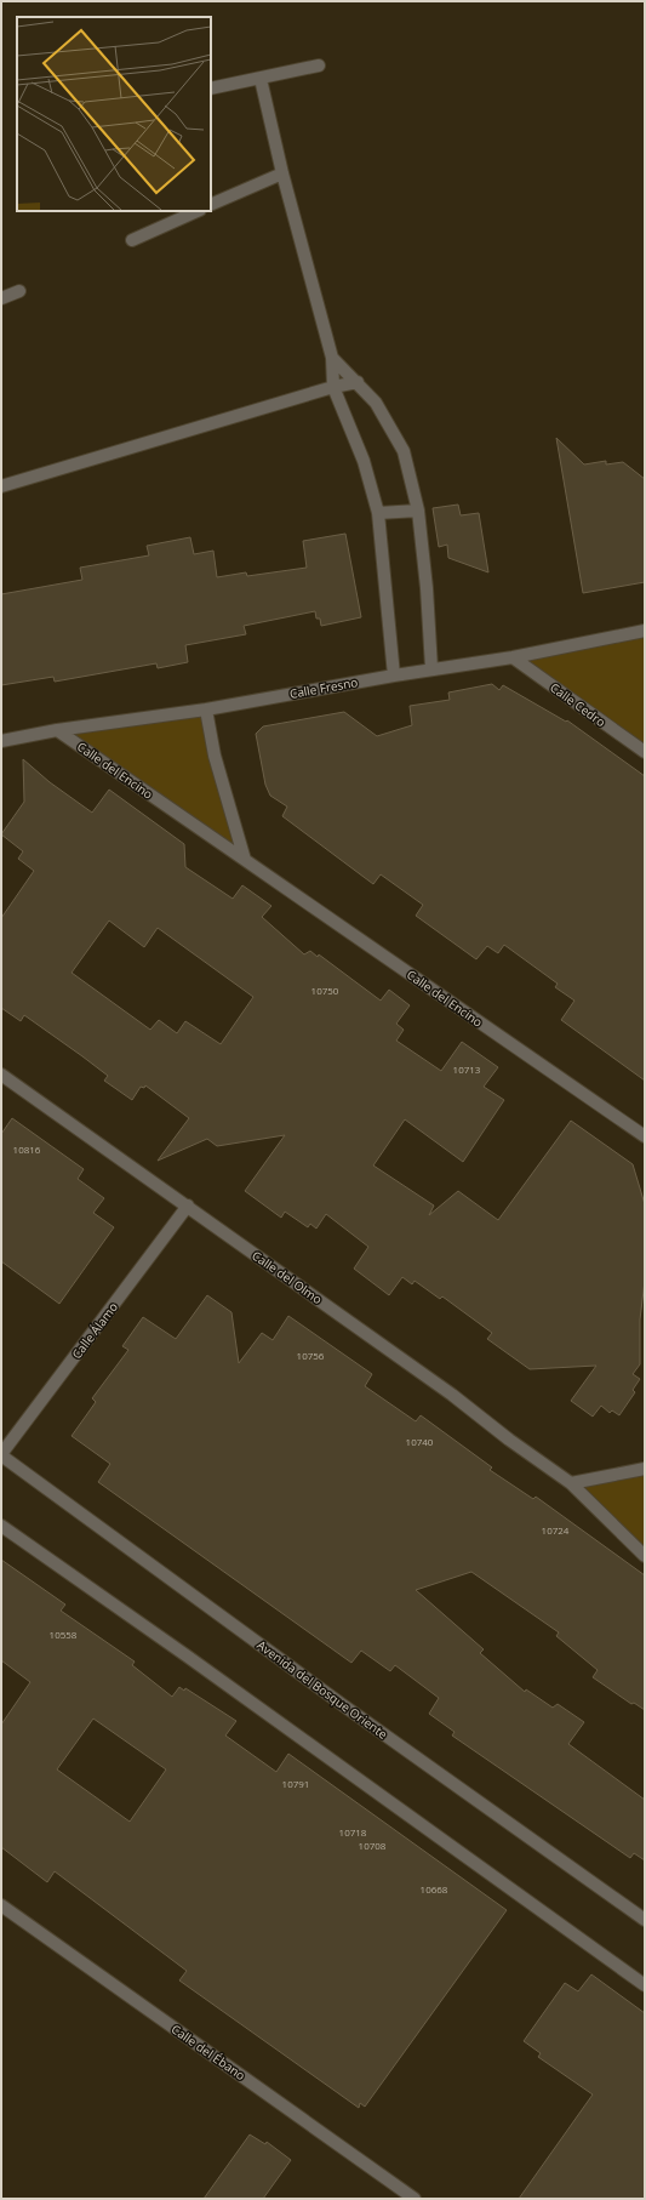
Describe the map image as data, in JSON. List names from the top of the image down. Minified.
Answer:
{"streets":{"street":["Calle Fresno","Calle Cedro","Calle del Encino","Calle del Olmo","Calle Álamo","Avenida del Bosque Oriente","Calle del Ébano"]},"crossings":[["Calle Fresno","Calle Cedro"],["Calle Fresno","Calle del Encino"],["Calle del Olmo","Calle Álamo"],["Calle Álamo","Avenida del Bosque Oriente"]],"house_numbers":["10750","10713","10816","10756","10740","10724","10558","10791","10718","10708","10668"]}
